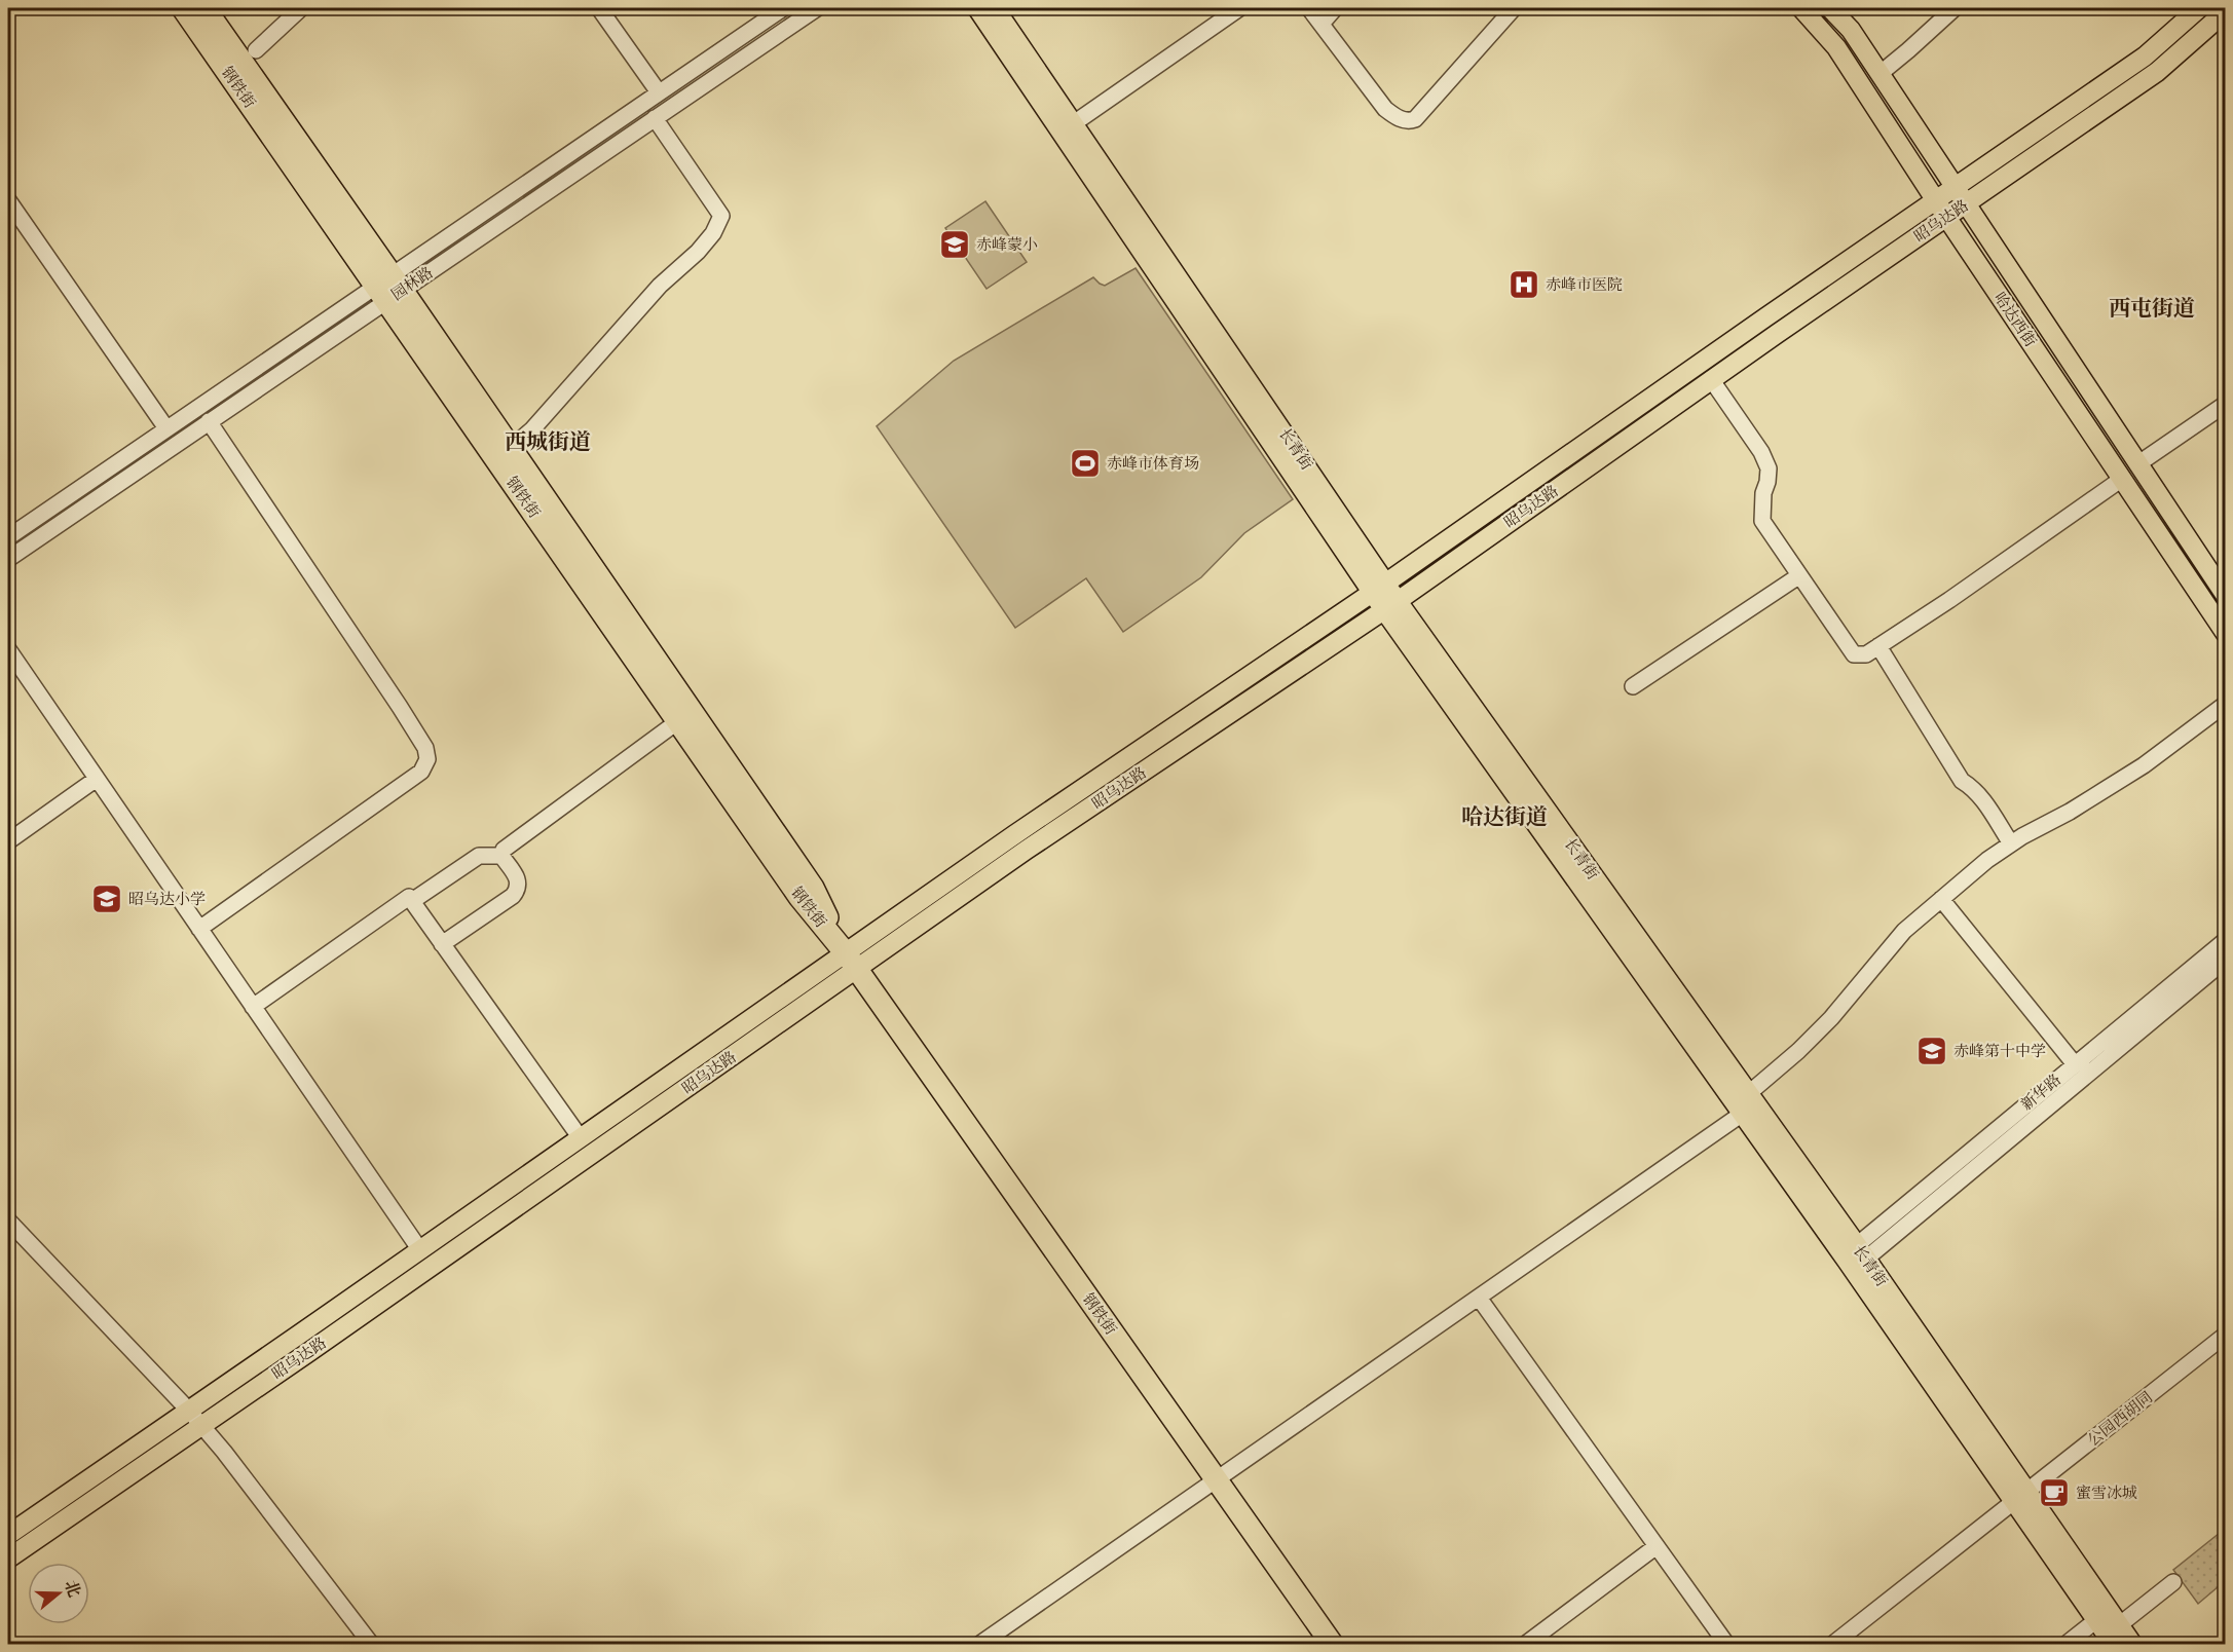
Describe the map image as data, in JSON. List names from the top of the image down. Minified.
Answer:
{"streets":{"highway":["钢铁街"],"main road":["昭乌达路","哈达西街","长青街"],"street":["园林路","新华路","公园西胡同"]},"crossings":[["钢铁街","昭乌达路"],["钢铁街","园林路"],["昭乌达路","哈达西街"],["昭乌达路","长青街"],["长青街","新华路"],["长青街","公园西胡同"]],"districts":["西屯街道","西城街道","哈达街道"],"places":{"school or university":["赤峰蒙小","昭乌达小学","赤峰第十中学"],"hospital":["赤峰市医院"],"sports":["赤峰市体育场"],"cafe":["蜜雪冰城"]},"north":"right"}
